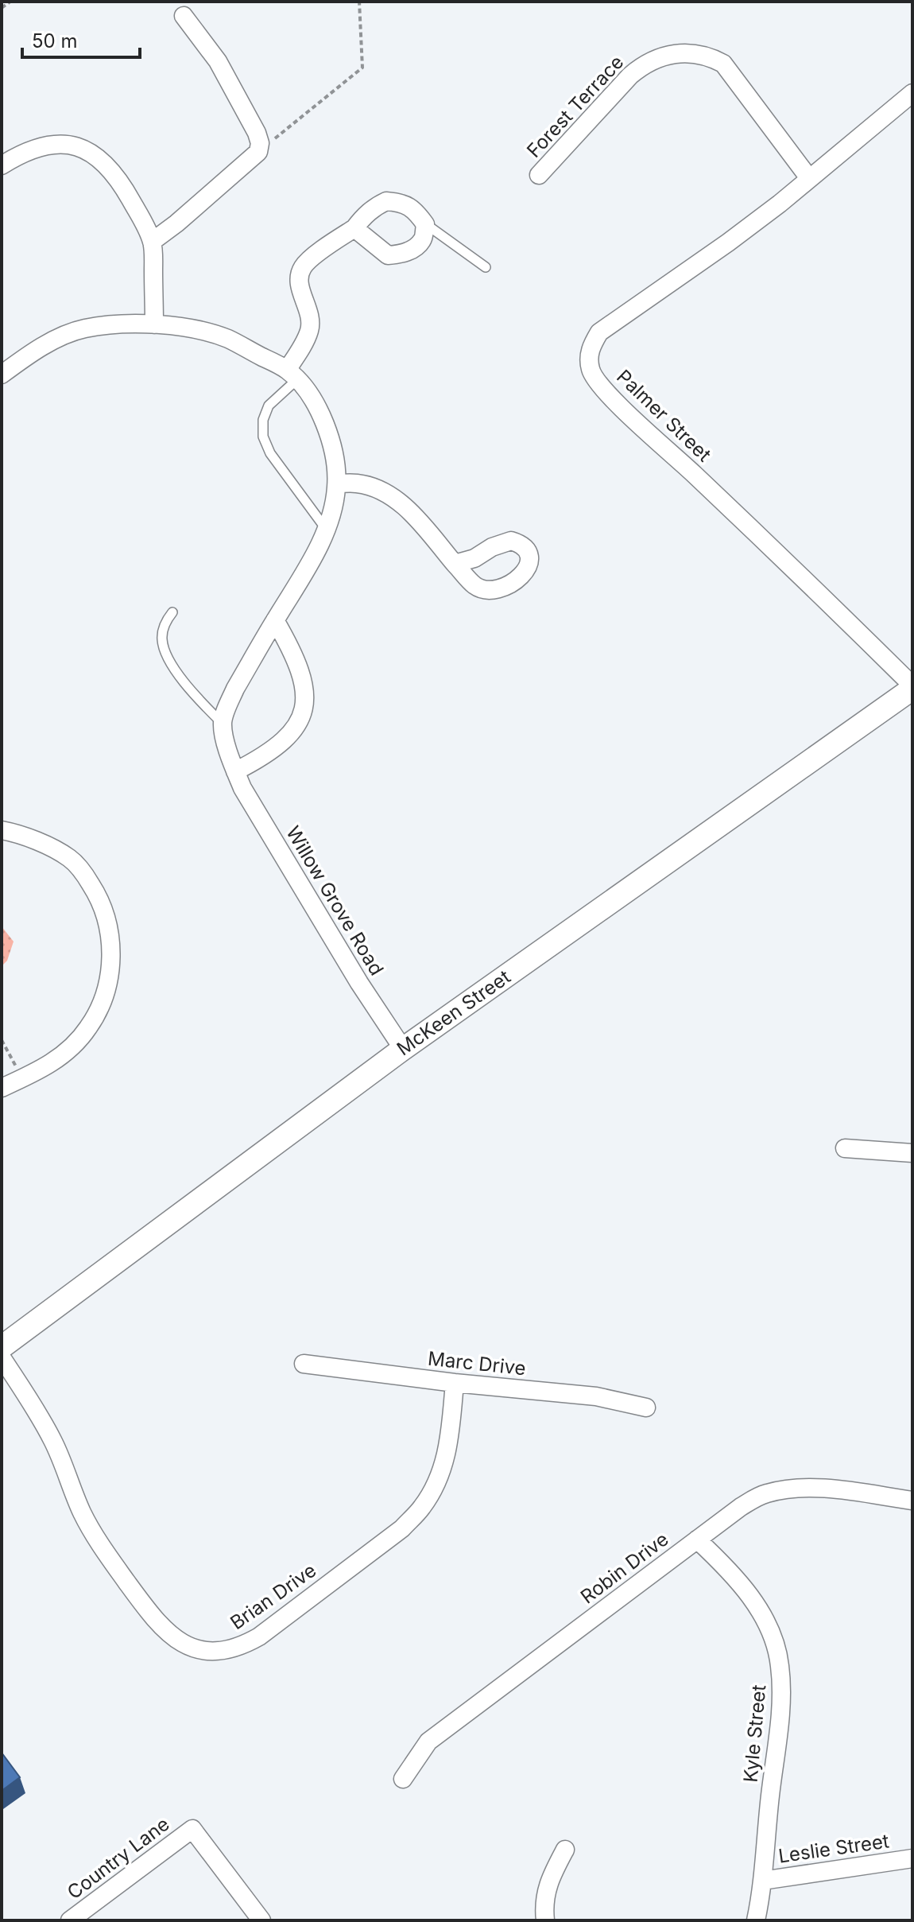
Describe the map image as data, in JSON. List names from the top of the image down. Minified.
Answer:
{"streets":{"street":["Forest Terrace","Palmer Street","Willow Grove Road","McKeen Street","Marc Drive","Robin Drive","Brian Drive","Kyle Street","Leslie Street","Country Lane"]},"crossings":[["Forest Terrace","Palmer Street"],["Palmer Street","McKeen Street"],["Willow Grove Road","McKeen Street"],["Marc Drive","Brian Drive"],["Robin Drive","Kyle Street"],["Kyle Street","Leslie Street"]],"scale_bar":"50 m"}
